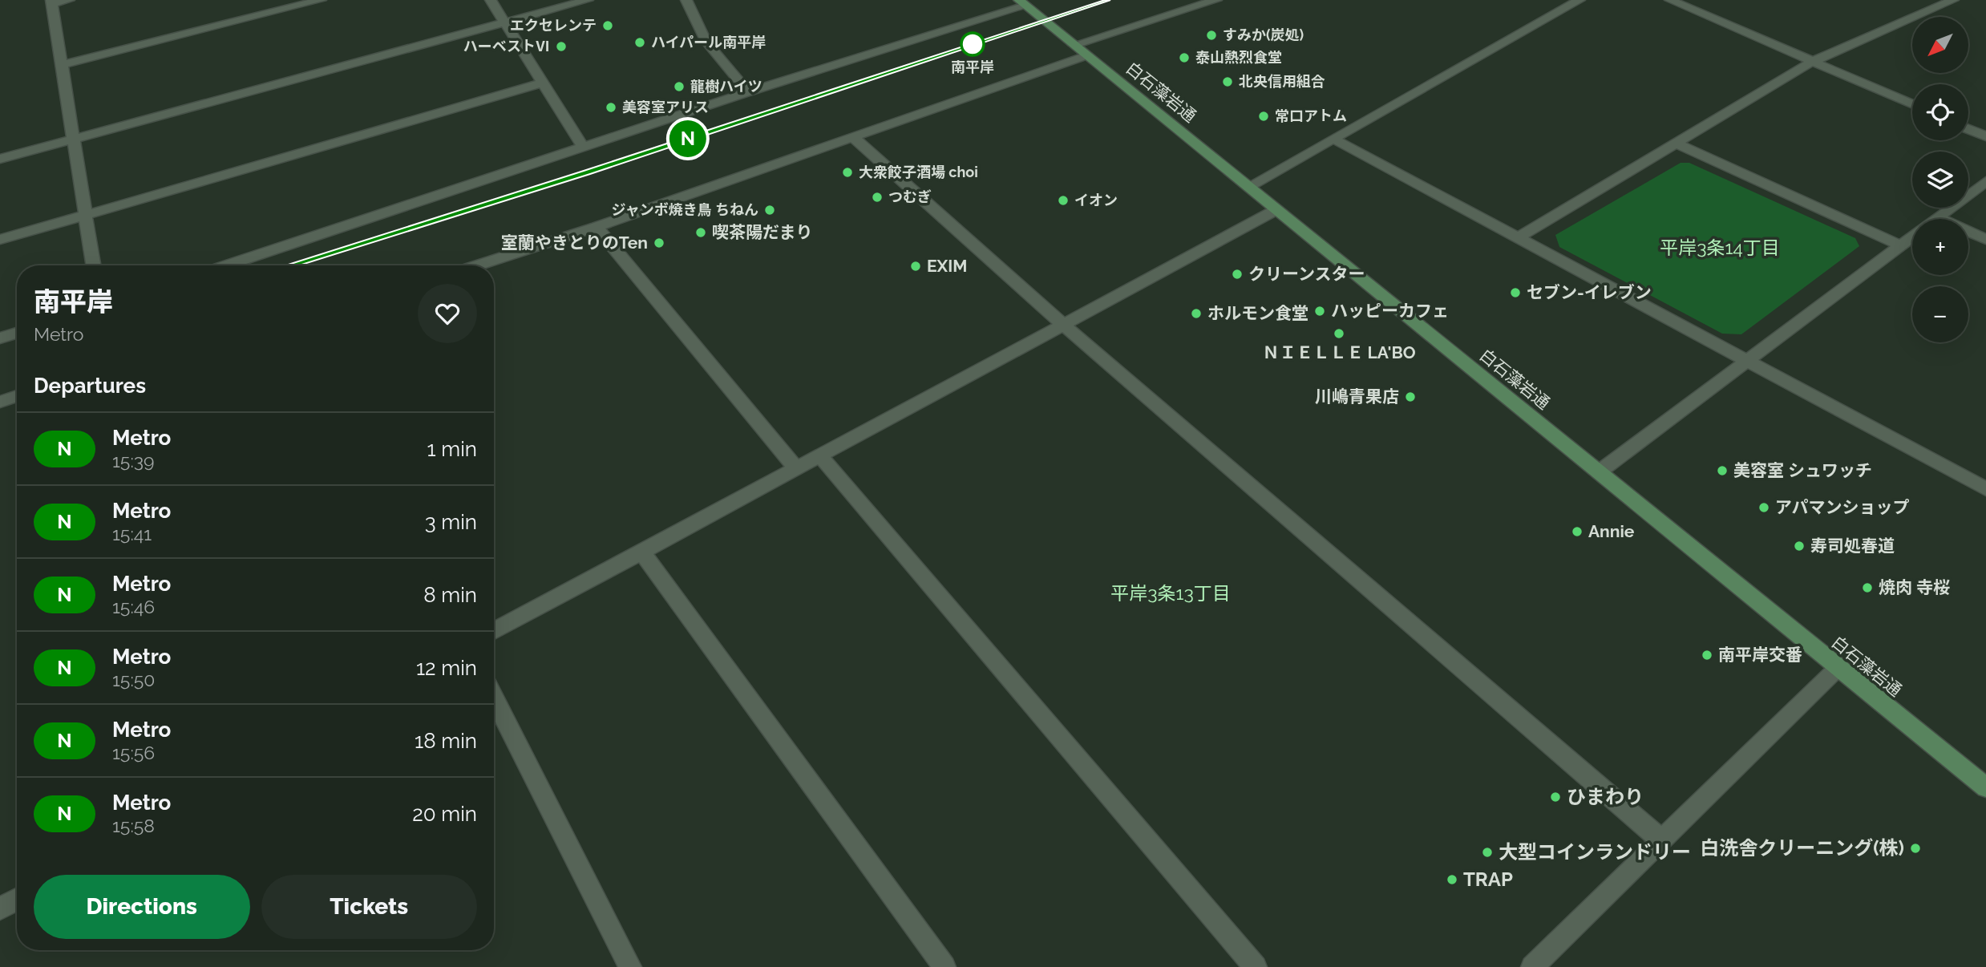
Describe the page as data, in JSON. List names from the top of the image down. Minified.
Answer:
{"streets":{"main road":["白石藻岩通"]},"districts":["平岸3条14丁目","平岸3条13丁目"],"places":["エクセレンテ","すみか(炭処)","ハイパール南平岸","南平岸","ハーベストⅥ","泰山熱烈食堂","北央信用組合","龍樹ハイツ","美容室アリス","常口アトム","大衆餃子酒場 choi","つむぎ","イオン","ジャンボ焼き鳥 ちねん","喫茶陽だまり","室蘭やきとりのTen","EXIM","クリーンスター","セブン-イレブン","ハッピーカフェ","ホルモン食堂","ＮＩＥＬＬＥ LA'BO","川嶋青果店","美容室 シュワッチ","アパマンショップ","Annie","寿司処春道","焼肉 寺桜","南平岸交番","ひまわり","白洗舎クリーニング(株)","大型コインランドリー","TRAP"],"lines":["metro line N"],"north":"bottom left","page":{"on_map":"N","map_buttons":["+","−"],"heading":[["南平岸","Metro"],"Departures"],"list":[{"mark":"N","name":"Metro","note":"15:39","value":"1 min"},{"mark":"N","name":"Metro","note":"15:41","value":"3 min"},{"mark":"N","name":"Metro","note":"15:46","value":"8 min"},{"mark":"N","name":"Metro","note":"15:50","value":"12 min"},{"mark":"N","name":"Metro","note":"15:56","value":"18 min"},{"mark":"N","name":"Metro","note":"15:58","value":"20 min"}],"buttons":["Directions","Tickets"]}}
